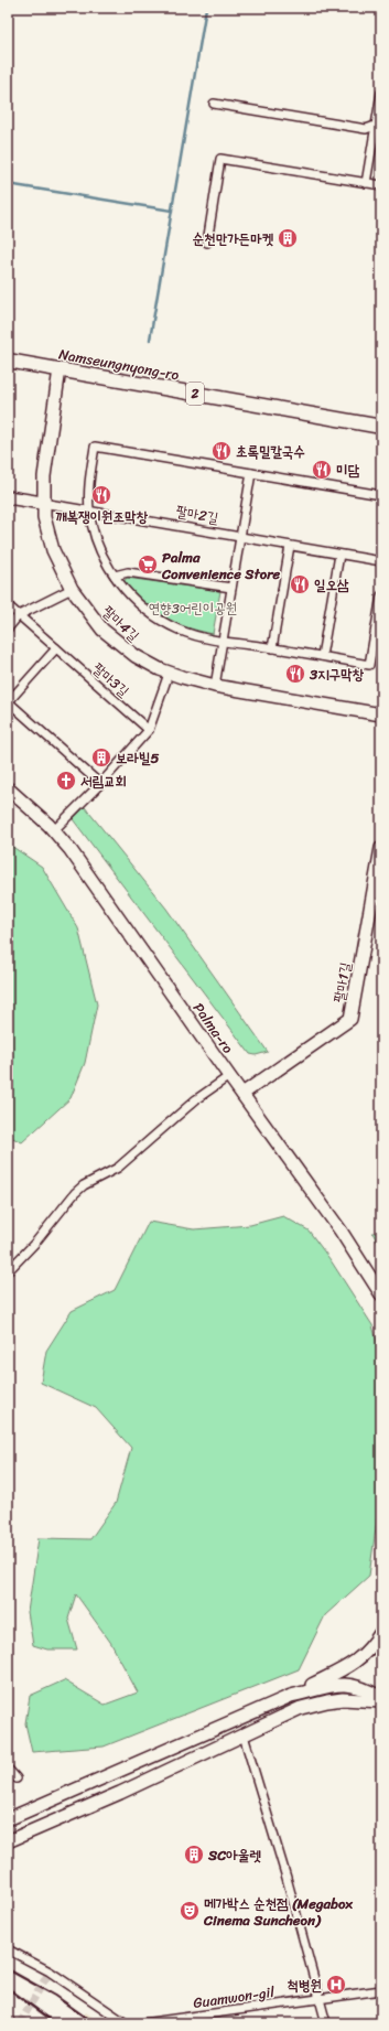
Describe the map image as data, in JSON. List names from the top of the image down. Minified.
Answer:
{"streets":{"main road":["Namseungnyong-ro","2","팔마2길","팔마4길","팔마1길","Palma-ro"],"street":["팔마3길","Guamwon-gil"]},"crossings":[["Namseungnyong-ro","팔마4길"],["팔마2길","팔마4길"],["팔마1길","Palma-ro"]],"parks":["연향3어린이공원"],"places":{"building":["순천만가든마켓","보라빌5","SC아울렛"],"restaurant":["초록밀칼국수","미담","깨복쟁이원조막창","일오삼","3지구막창"],"supermarket":["Palma Convenience Store"],"church":["서림교회"],"theatre":["메가박스 순천점 (Megabox Cinema Suncheon)"],"hospital":["척병원"]}}
